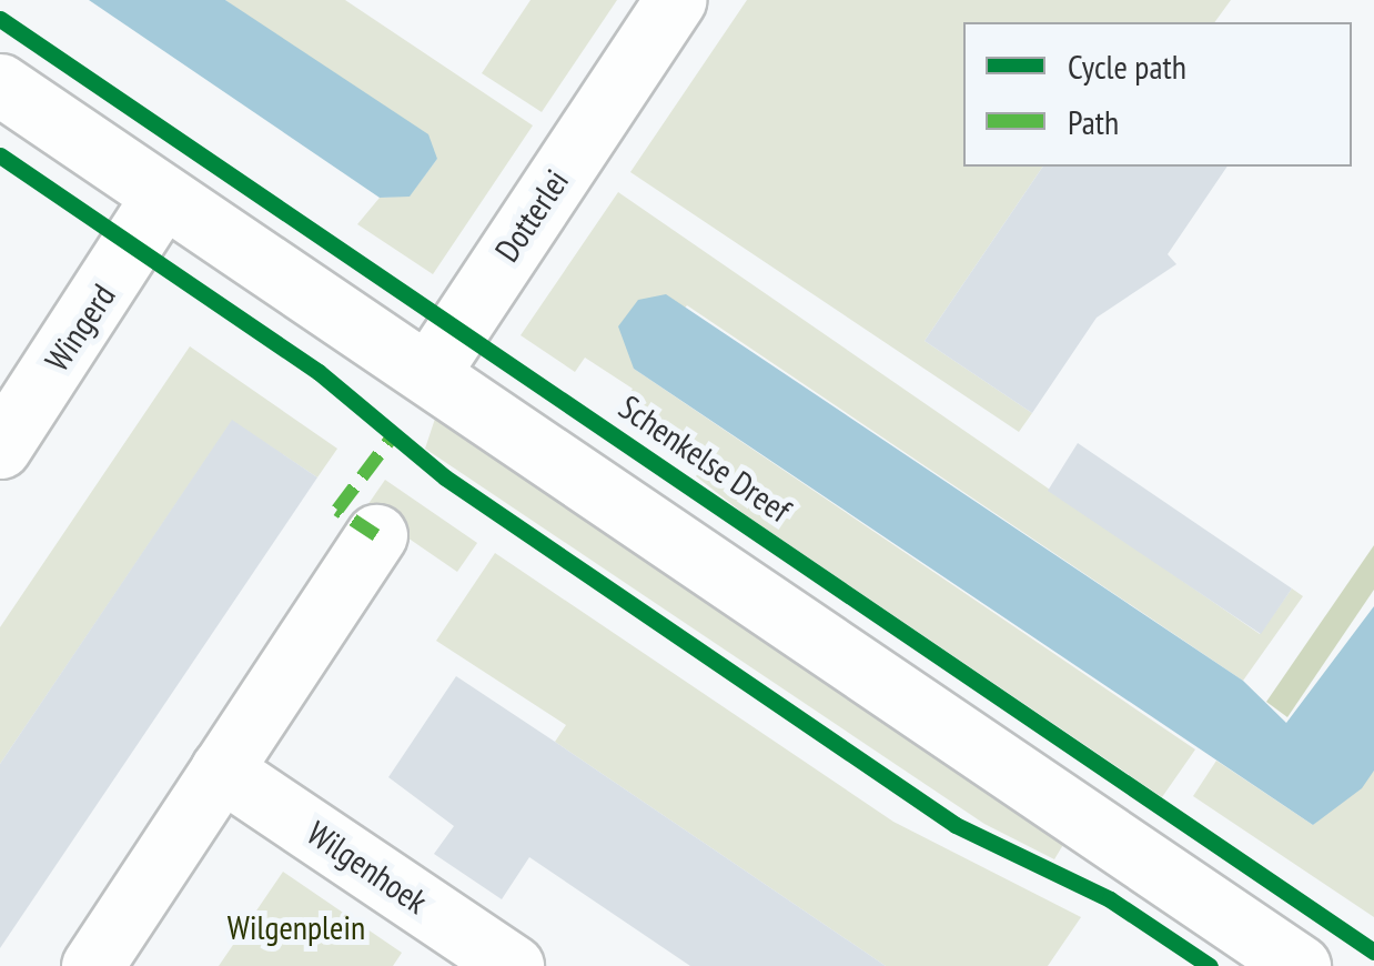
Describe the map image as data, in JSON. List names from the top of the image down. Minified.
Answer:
{"streets":{"street":["Dotterlei","Wingerd","Wilgenhoek"],"cycle path":["Schenkelse Dreef"]},"parks":["Wilgenplein"],"legend":["Cycle path","Path"]}
